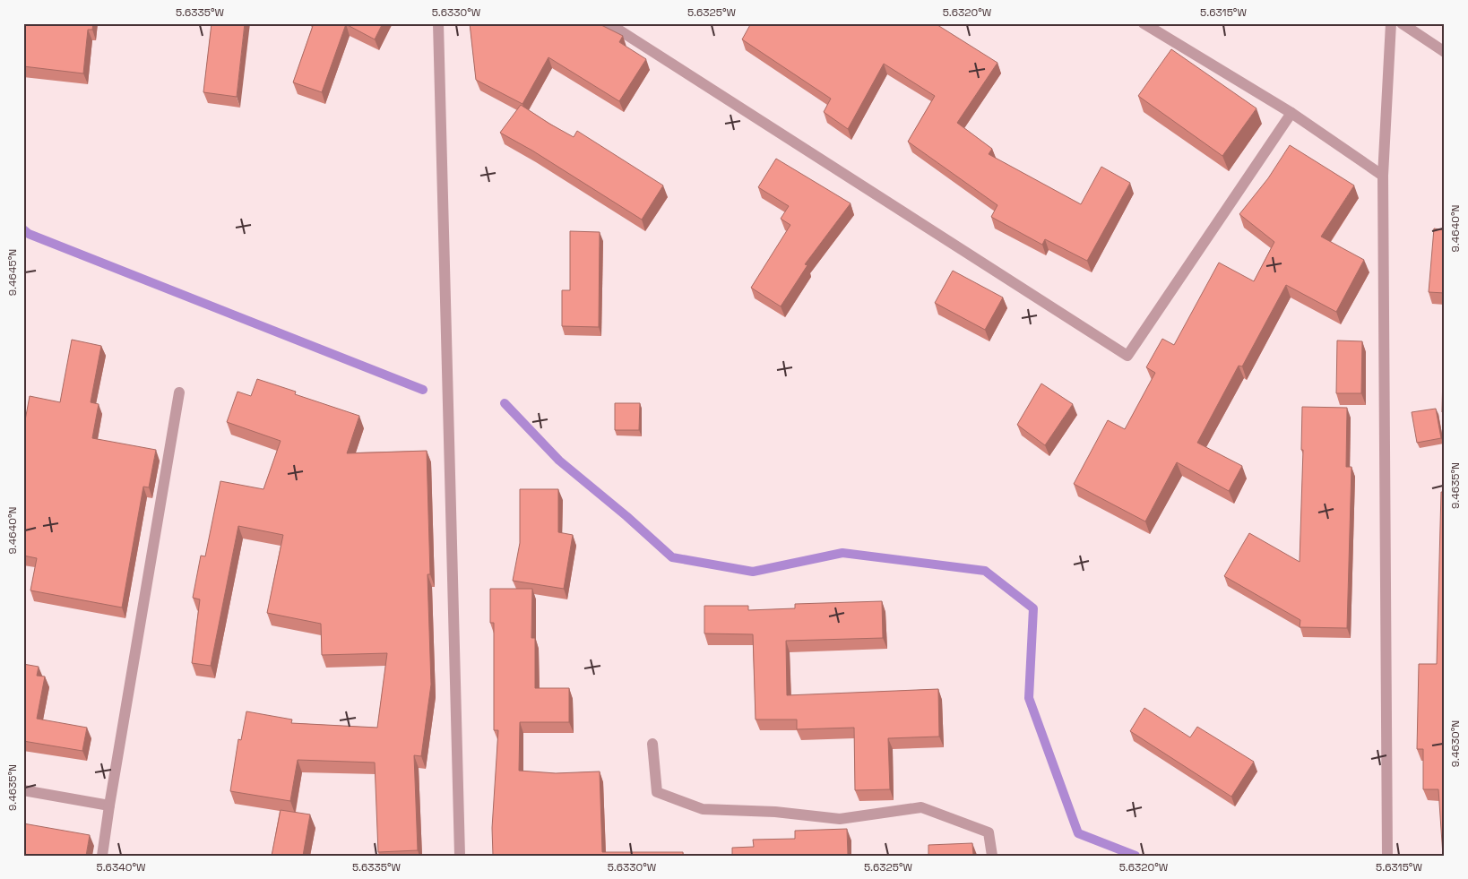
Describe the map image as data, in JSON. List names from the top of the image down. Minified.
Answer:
{"coordinates":["5.6335°W","5.6330°W","5.6325°W","5.6320°W","5.6315°W","9.4640°N","9.4645°N","9.4635°N","9.4630°N","5.6340°W"]}
